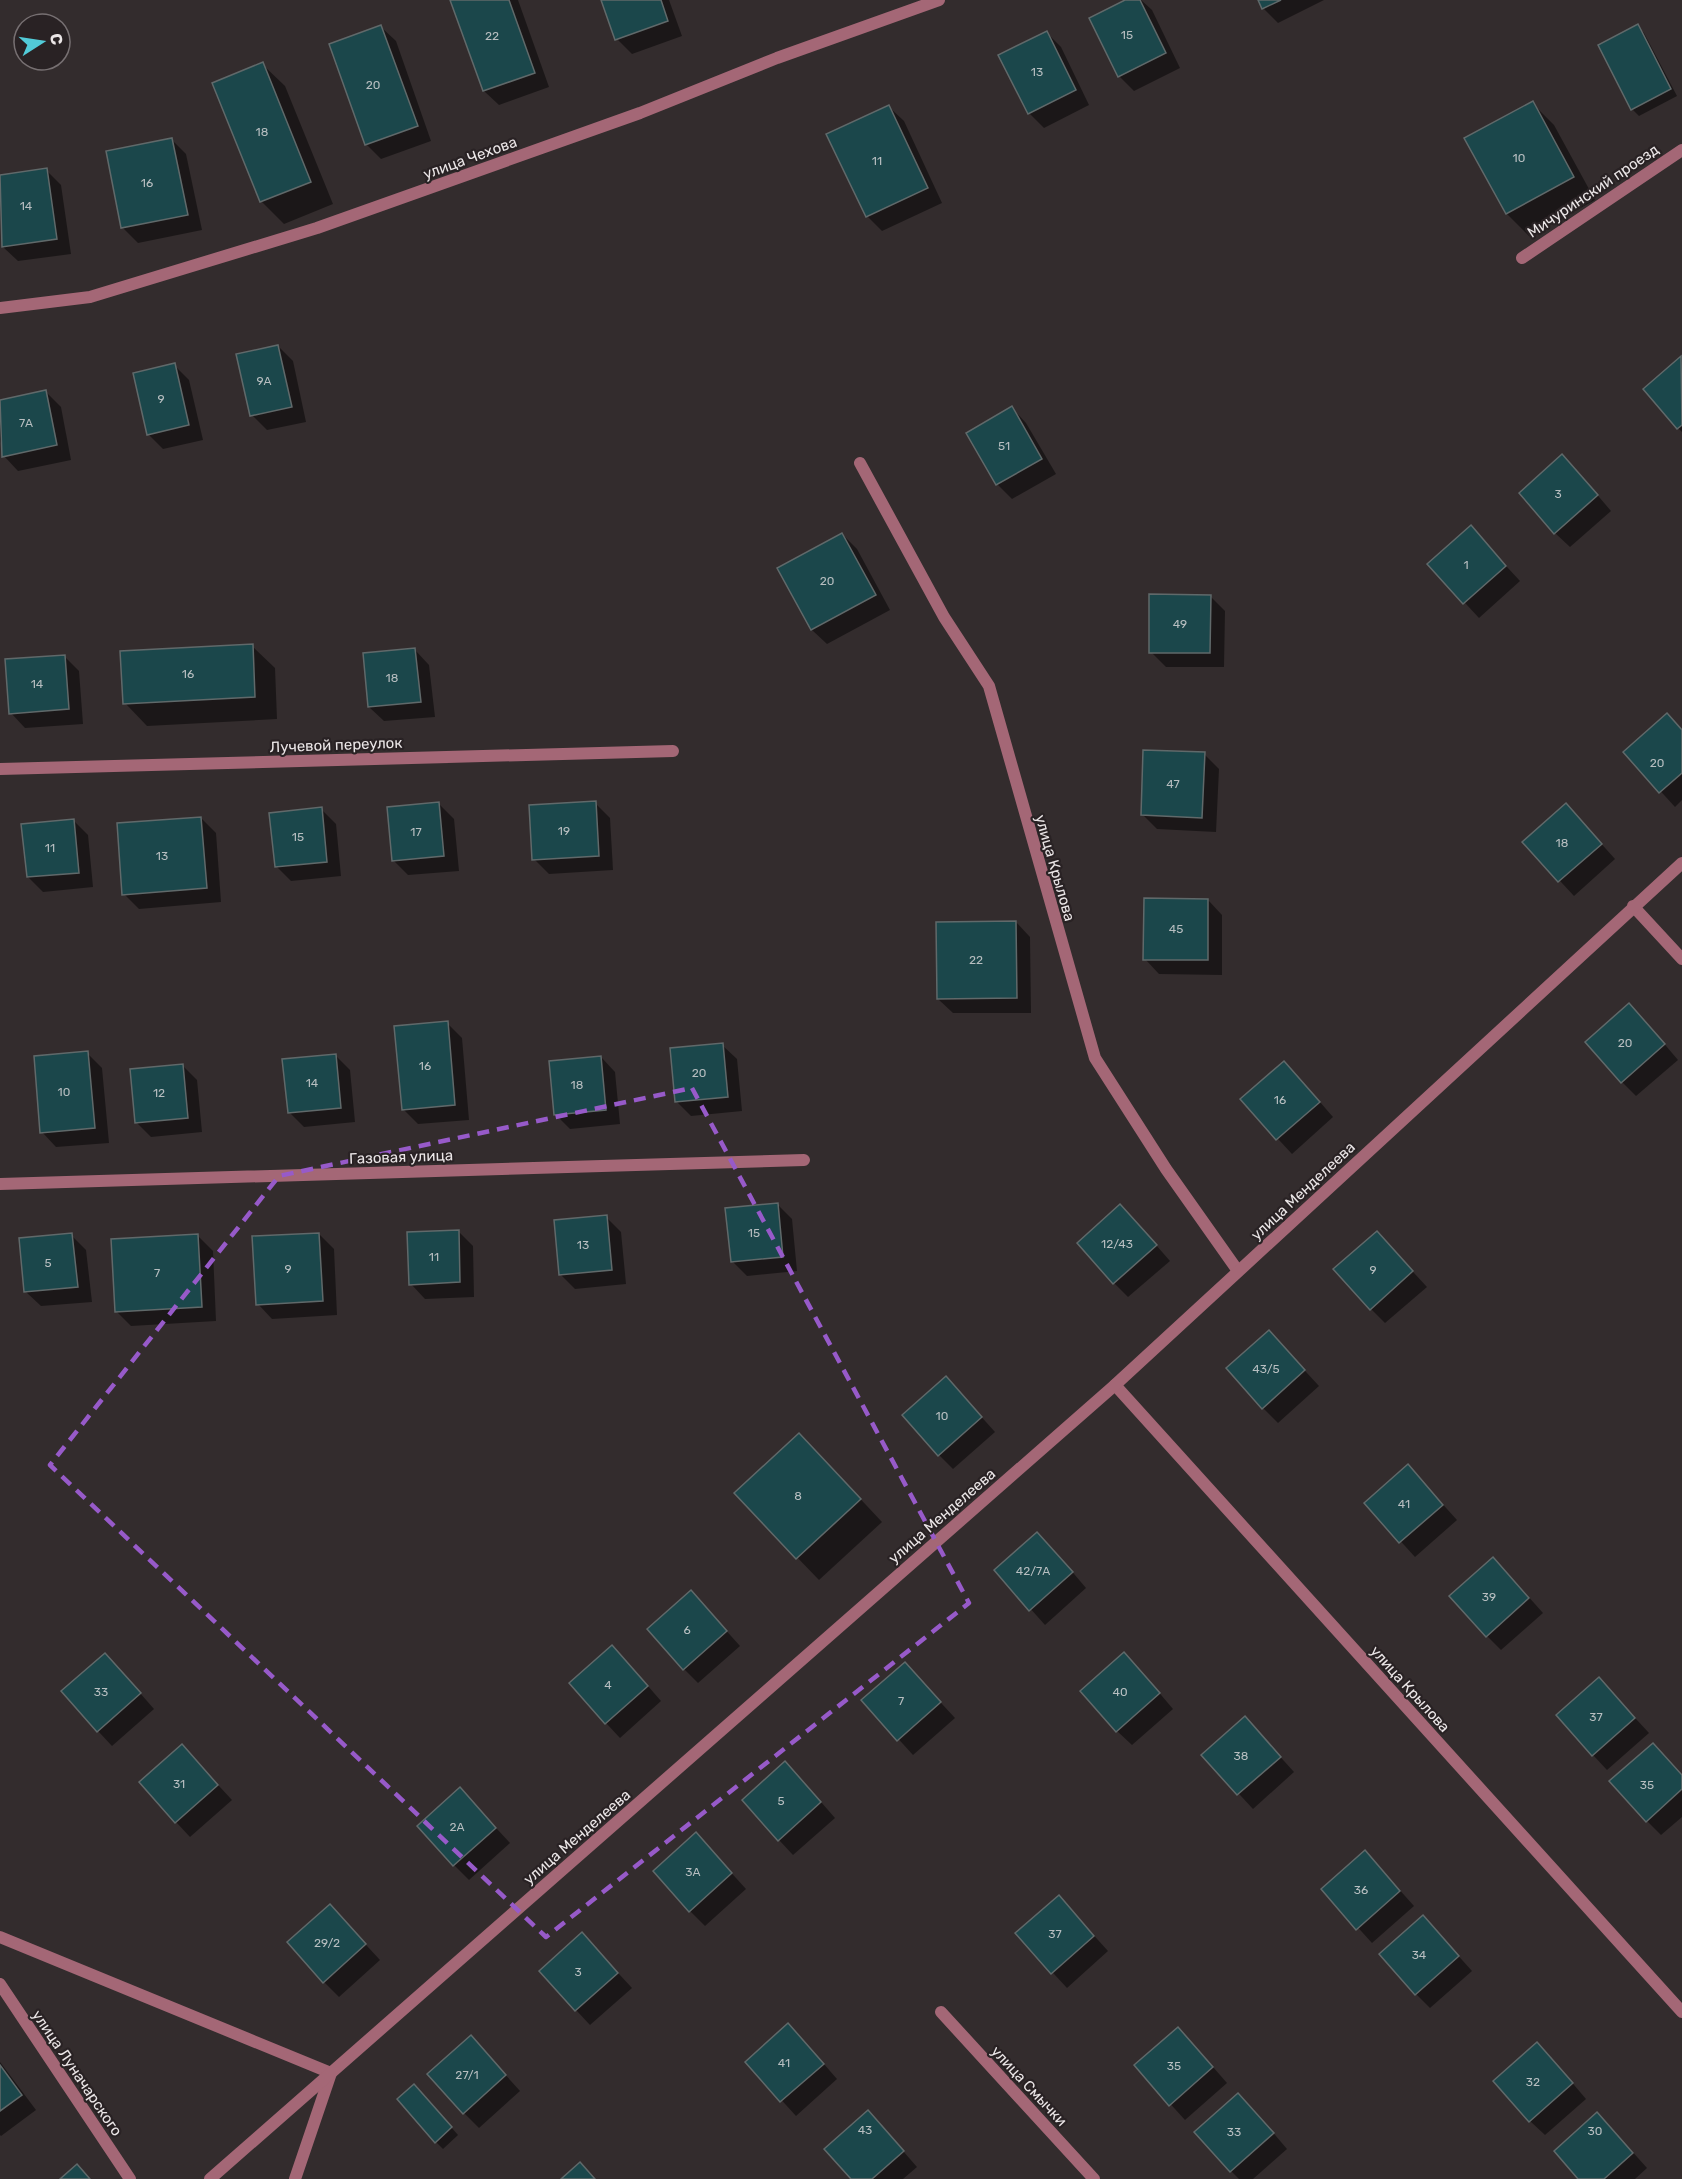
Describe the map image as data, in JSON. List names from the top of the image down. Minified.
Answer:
{"streets":{"street":["улица Чехова","Мичуринский проезд","Лучевой переулок","улица Крылова","Газовая улица","улица Менделеева","улица Луначарского","улица Смычки"]},"crossings":[["улица Крылова","улица Менделеева"]],"house_numbers":["15","22","13","20","18","10","11","16","14","9А","9","7А","51","3","1","20","49","16","18","14","20","47","19","17","15","18","11","13","45","22","20","16","20","14","18","10","12","16","15","12/43","13","11","5","9","9","7","43/5","10","8","41","42/7А","39","6","4","33","40","7","37","38","31","35","5","2А","3А","36","37","29/2","34","3","41","35","27/1","32","43","30","33"],"north":"right"}
